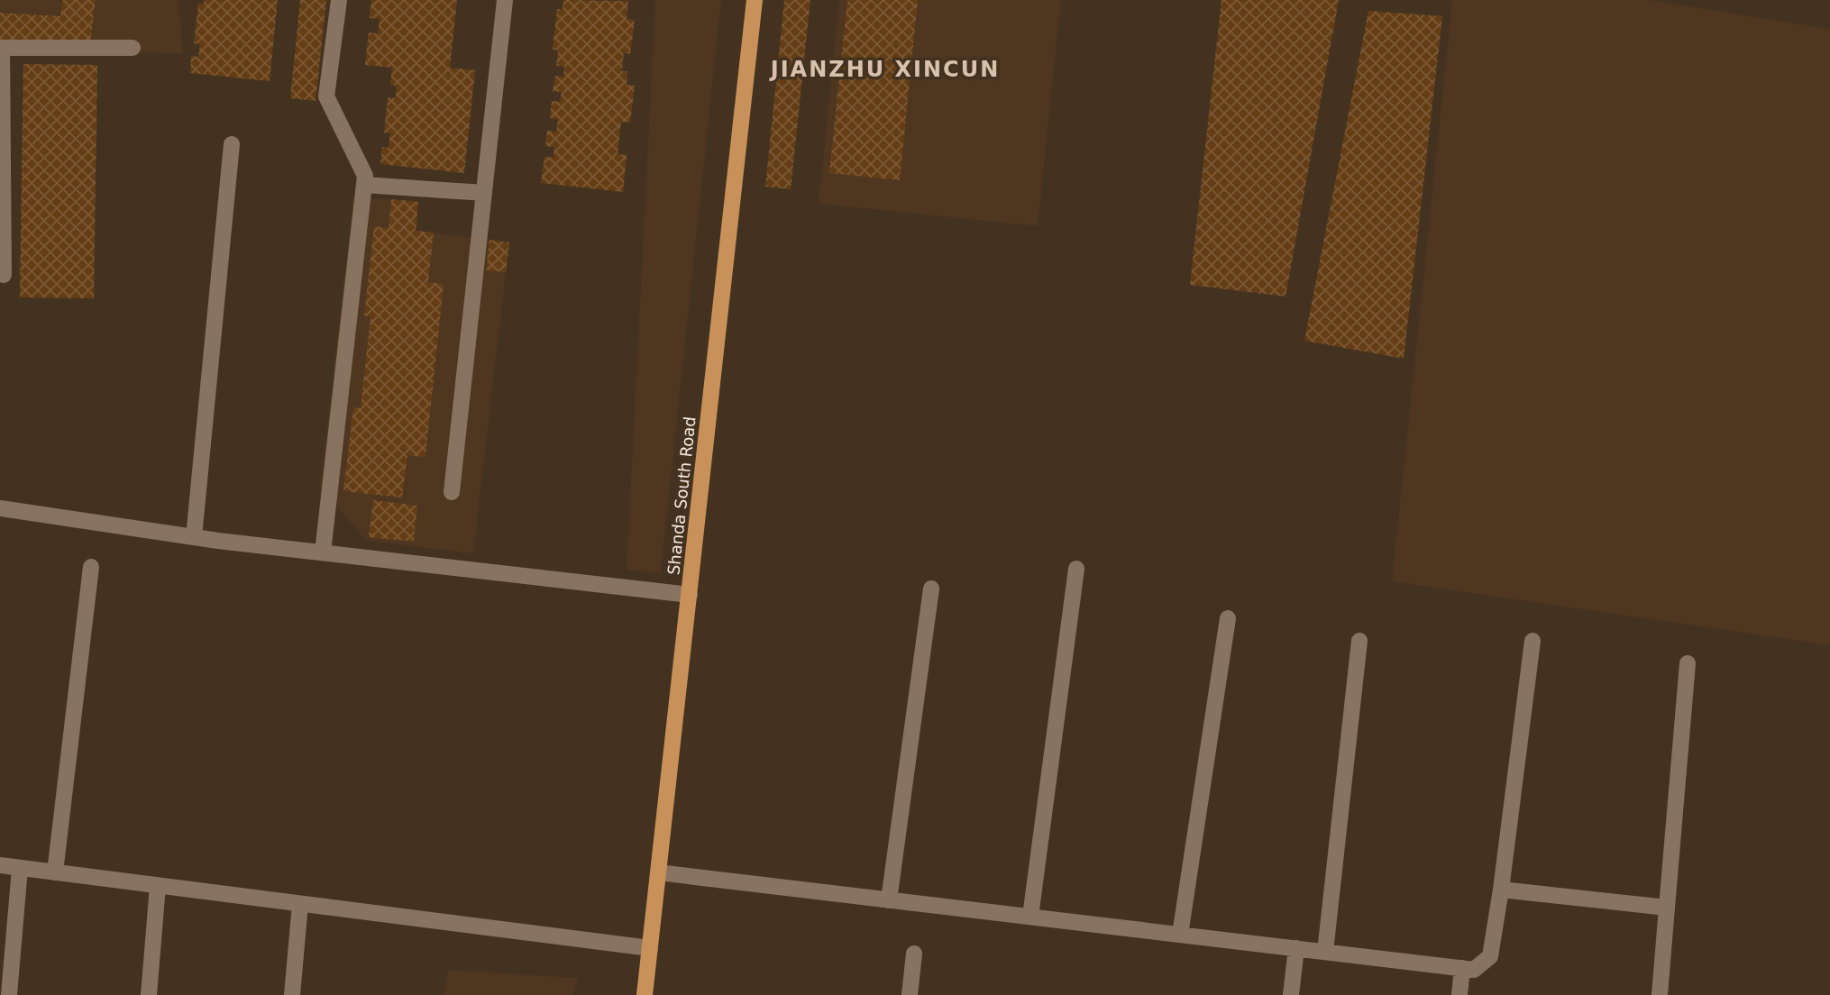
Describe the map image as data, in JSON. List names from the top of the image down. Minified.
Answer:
{"streets":{"main road":["Shanda South Road"]},"districts":["JIANZHU XINCUN"]}
